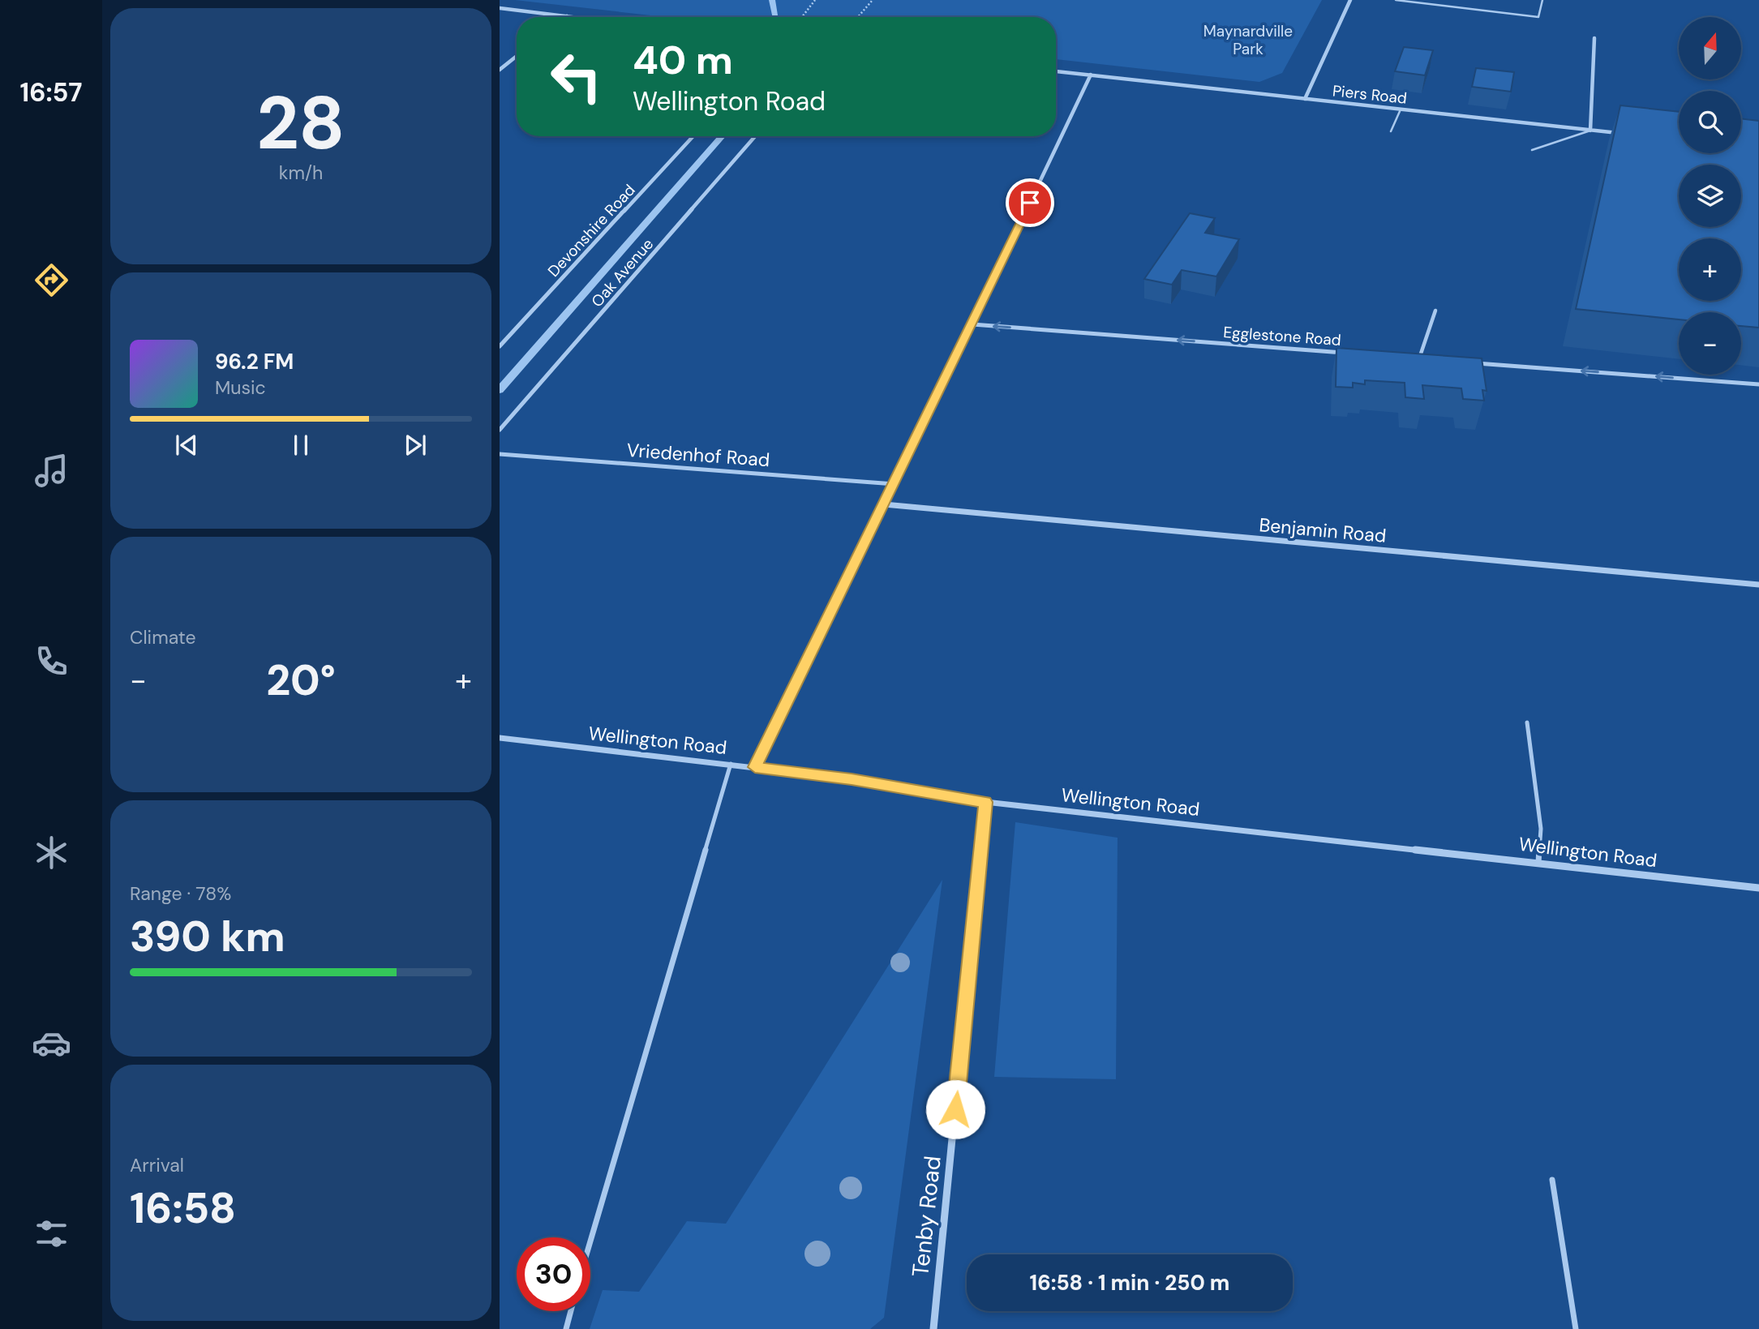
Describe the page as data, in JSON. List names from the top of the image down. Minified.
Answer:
{"streets":{"street":["Piers Road","Devonshire Road","Oak Avenue","Egglestone Road","Vriedenhof Road","Benjamin Road","Wellington Road","Tenby Road"]},"crossings":[["Wellington Road","Tenby Road"]],"one_way":["Egglestone Road"],"parks":["Maynardville Park"],"north":"top","page":{"tabs":"16:57","tile":[["28","km/h"],"Climate",["Range · 78%","390 km"],["Arrival","16:58"]],"map_buttons":["+","−"],"turn":["40 m","Wellington Road"],"song":["96.2 FM","Music"],"heat":["−","20°","+"],"limit":"30","trip":"16:58 · 1 min · 250 m"}}
